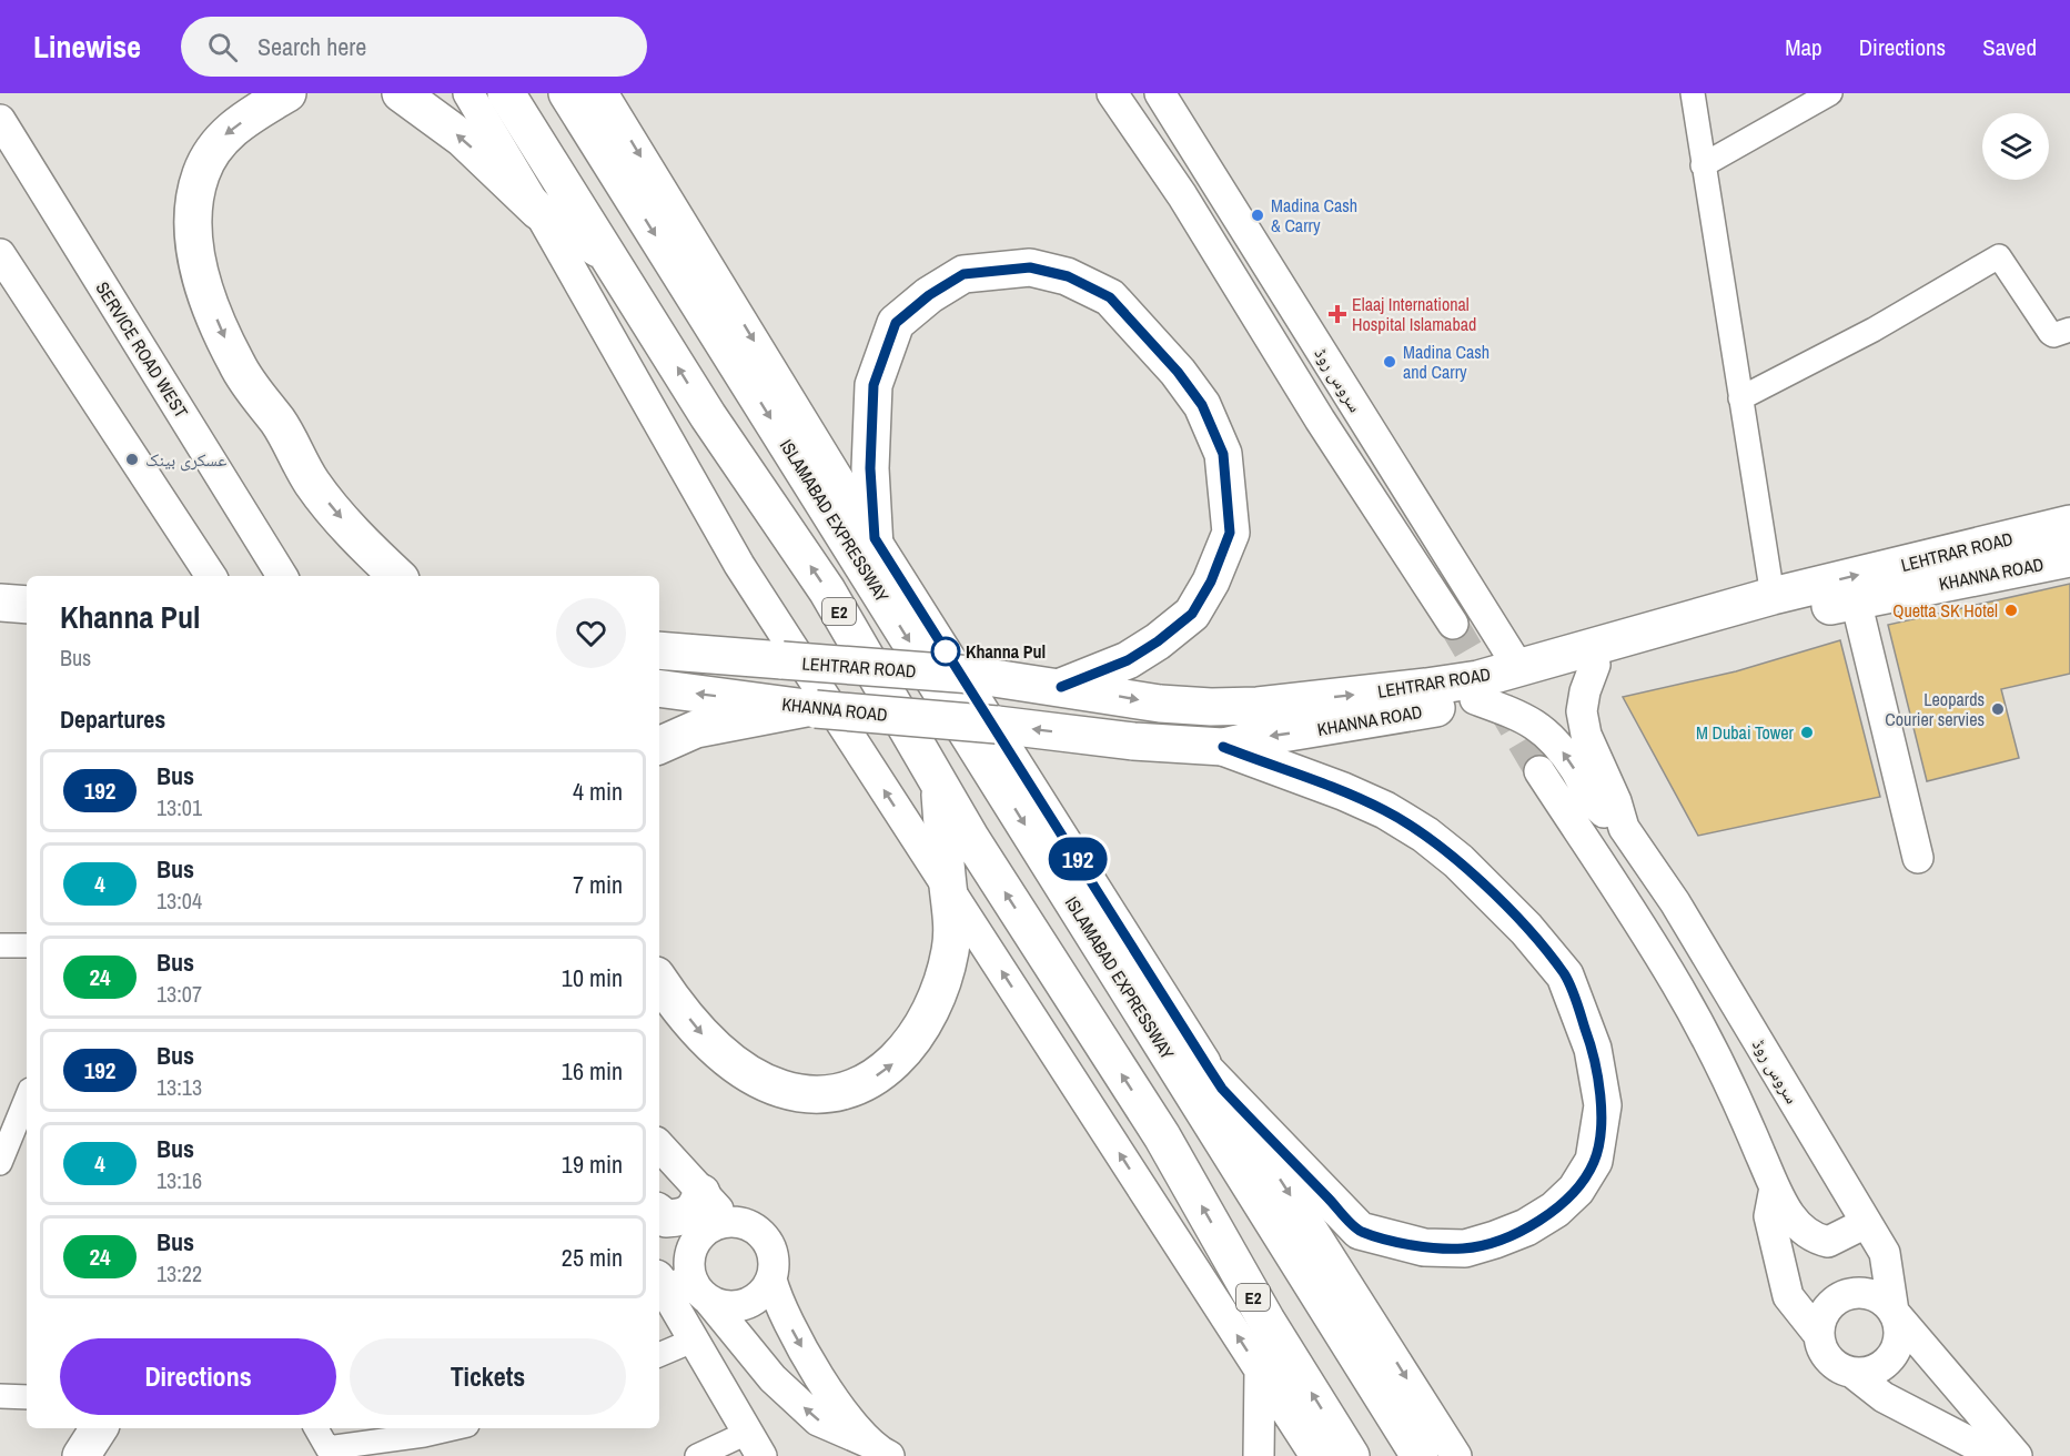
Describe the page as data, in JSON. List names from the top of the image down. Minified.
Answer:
{"streets":{"main road":["ISLAMABAD EXPRESSWAY","LEHTRAR ROAD","KHANNA ROAD","E2"],"street":["SERVICE ROAD WEST","سروس روڈ"]},"crossings":[["سروس روڈ","LEHTRAR ROAD"],["سروس روڈ","KHANNA ROAD"]],"one_way":["LEHTRAR ROAD","KHANNA ROAD"],"places":{"other":["Madina Cash & Carry","Madina Cash and Carry","عسکری بینک","Quetta SK Hotel","Khanna Pul","Leopards Courier servies","M Dubai Tower"],"health":["Elaaj International Hospital Islamabad"]},"lines":["bus line 192"],"page":{"header":"Linewise","search":"Search here","nav":["Map","Directions","Saved"],"on_map":"192","heading":[["Khanna Pul","Bus"],"Departures"],"list":[{"mark":"192","name":"Bus","note":"13:01","value":"4 min"},{"mark":"4","name":"Bus","note":"13:04","value":"7 min"},{"mark":"24","name":"Bus","note":"13:07","value":"10 min"},{"mark":"192","name":"Bus","note":"13:13","value":"16 min"},{"mark":"4","name":"Bus","note":"13:16","value":"19 min"},{"mark":"24","name":"Bus","note":"13:22","value":"25 min"}],"buttons":["Directions","Tickets"]}}
